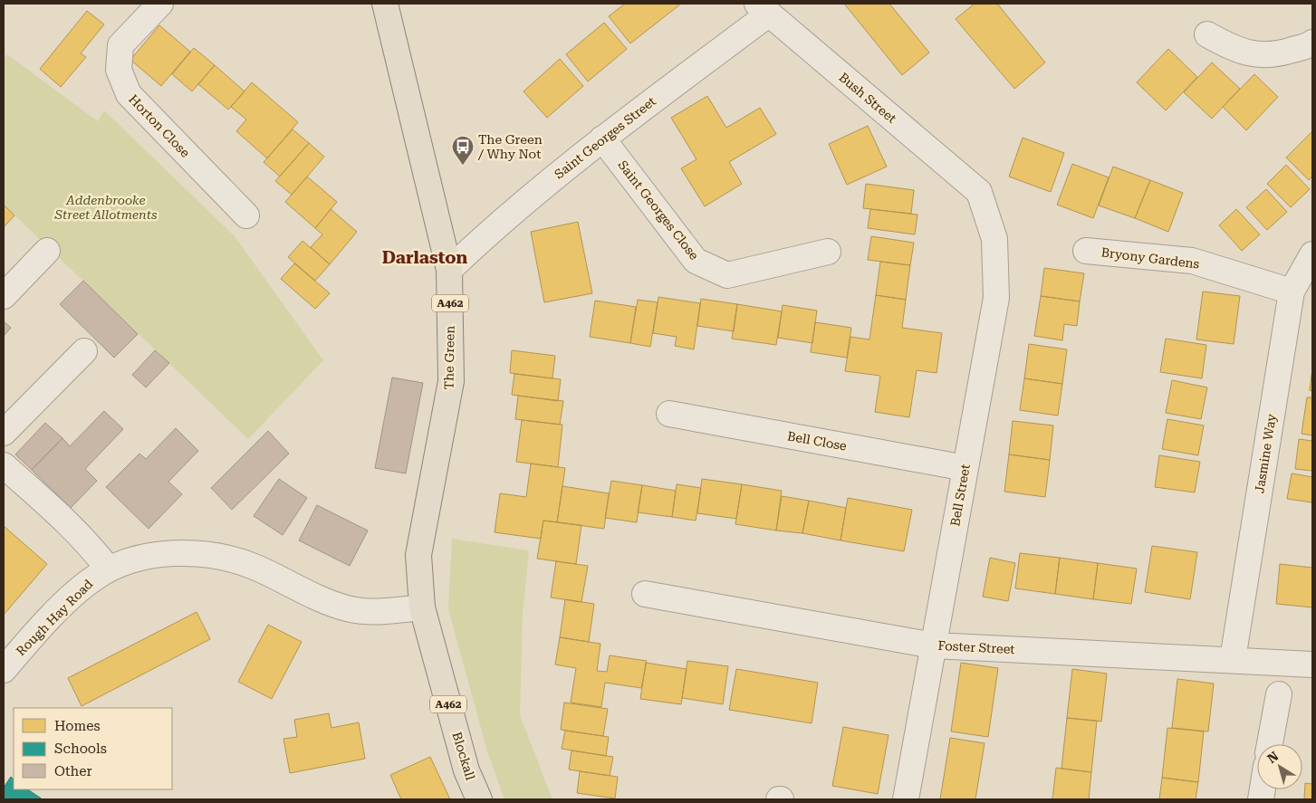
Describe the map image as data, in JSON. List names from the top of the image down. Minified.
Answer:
{"streets":{"main road":["A462","The Green","Blockall"],"street":["Bush Street","Horton Close","Saint Georges Street","Saint Georges Close","Bryony Gardens","Bell Close","Jasmine Way","Bell Street","Rough Hay Road","Foster Street"]},"crossings":[["Bush Street","Saint Georges Street"],["Bush Street","Bell Street"],["Saint Georges Street","Saint Georges Close"],["Saint Georges Street","The Green"],["Bryony Gardens","Jasmine Way"],["The Green","Rough Hay Road"],["The Green","Blockall"],["Bell Close","Bell Street"],["Jasmine Way","Foster Street"],["Bell Street","Foster Street"],["Rough Hay Road","Blockall"]],"districts":["Darlaston"],"parks":["Addenbrooke Street Allotments"],"places":{"bus stop":["The Green / Why Not"]},"legend":["Homes","Schools","Other"],"north":"top left"}
